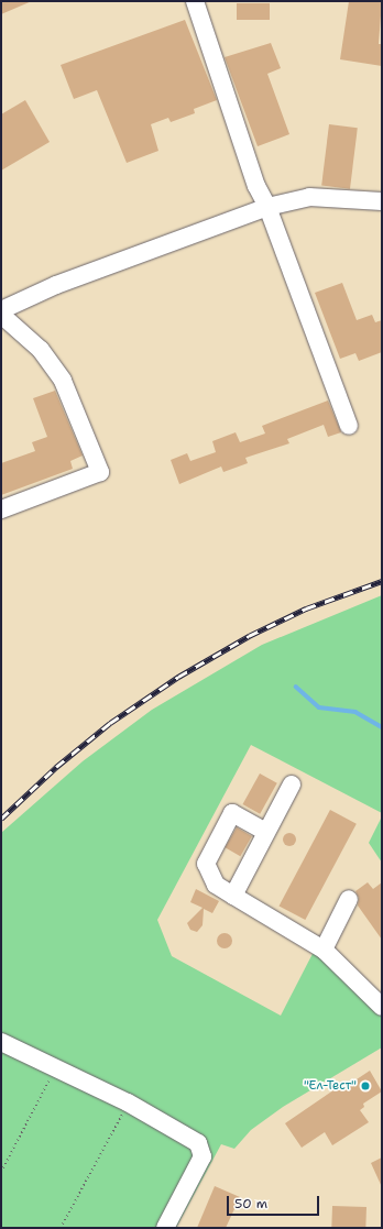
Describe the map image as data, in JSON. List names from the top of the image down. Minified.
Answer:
{"places":["\"Ел-Тест\""],"scale_bar":"50 m"}
